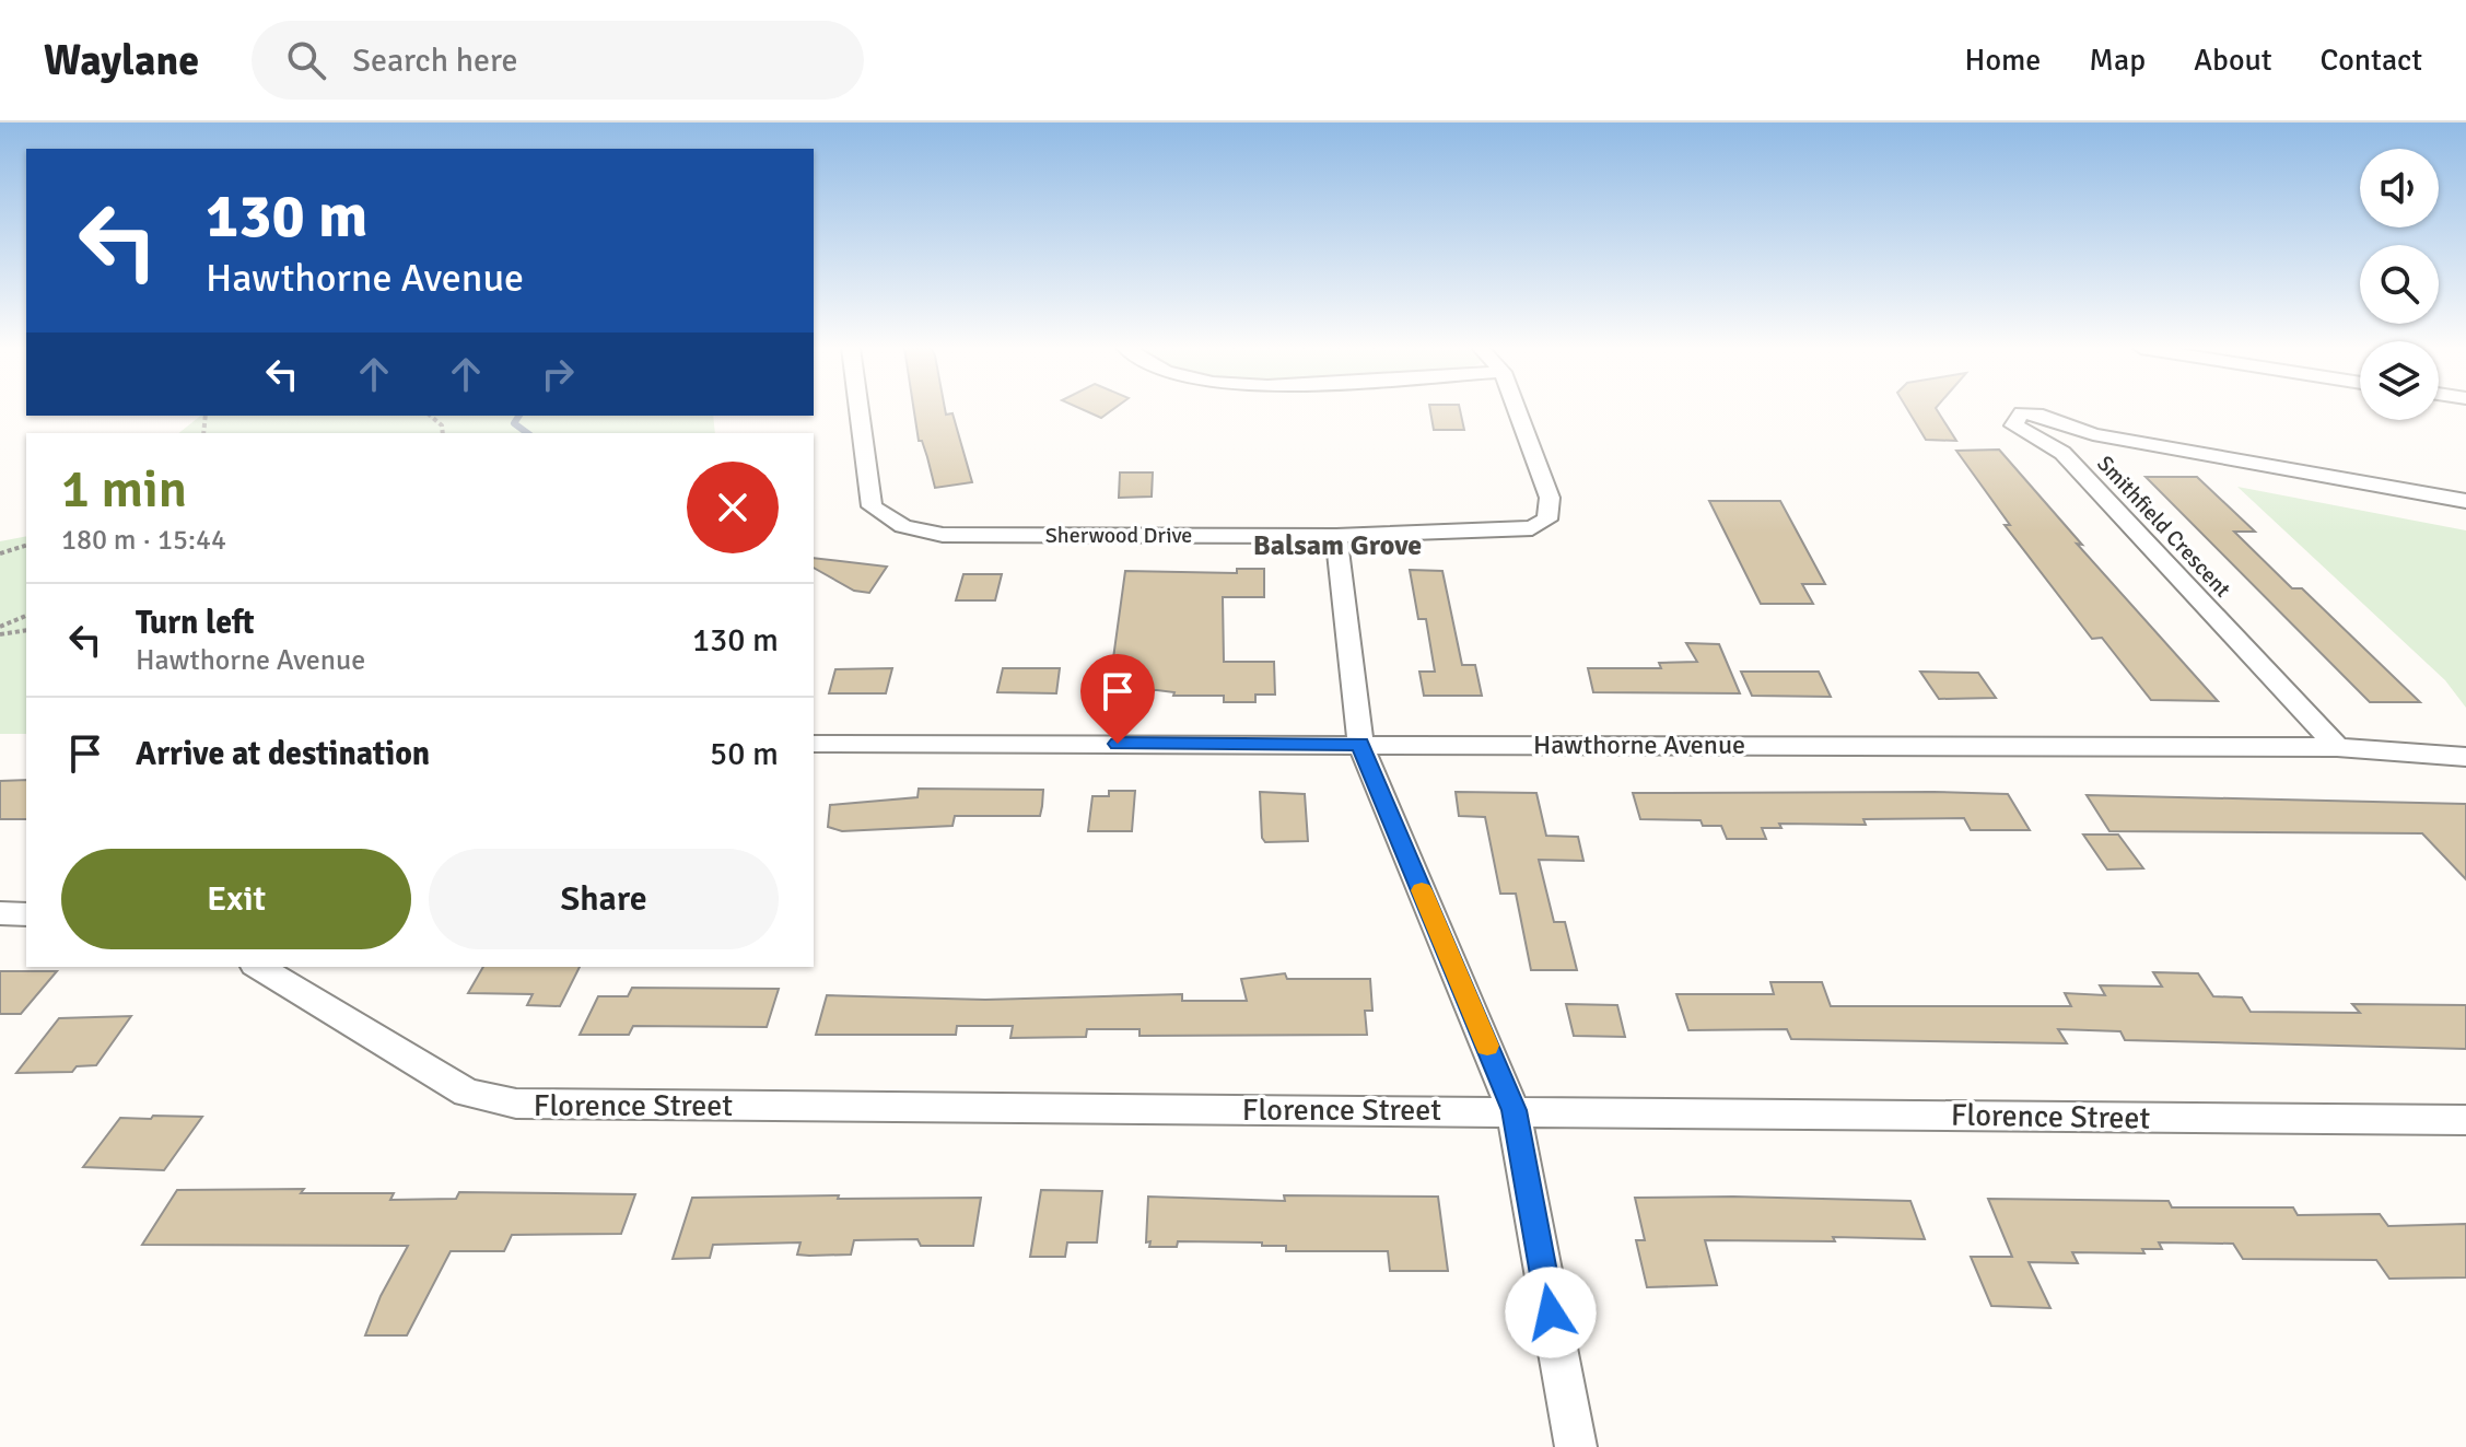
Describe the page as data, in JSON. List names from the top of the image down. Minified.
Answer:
{"streets":{"street":["Smithfield Crescent","Sherwood Drive","Hawthorne Avenue","Florence Street"]},"crossings":[["Smithfield Crescent","Hawthorne Avenue"]],"districts":["Balsam Grove"],"page":{"header":"Waylane","search":"Search here","nav":["Home","Map","About","Contact"],"turn":["130 m","Hawthorne Avenue"],"heading":["1 min","180 m · 15:44"],"list":[{"name":"Turn left","note":"Hawthorne Avenue","value":"130 m"},{"name":"Arrive at destination","value":"50 m"}],"buttons":["Exit","Share"]}}
